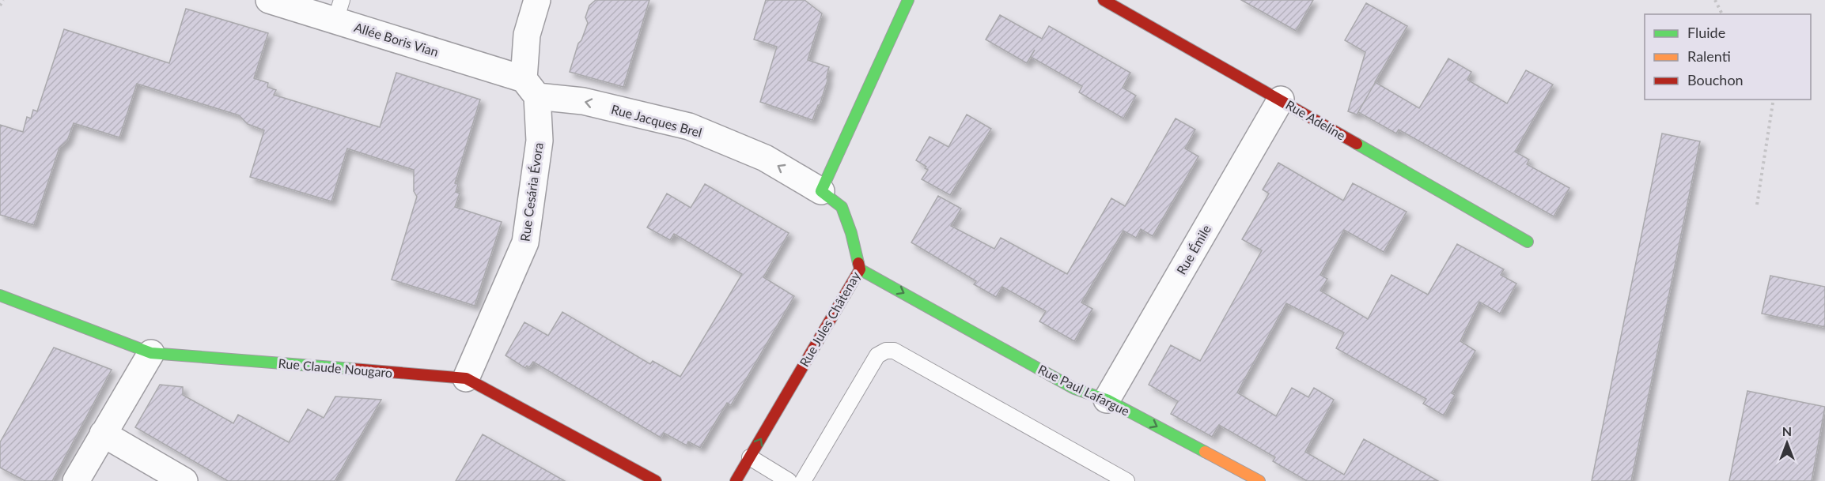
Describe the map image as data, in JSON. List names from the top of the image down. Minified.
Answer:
{"streets":{"street":["Allée Boris Vian","Rue Adeline","Rue Jacques Brel","Rue Cesária Évora","Rue Émile","Rue Jules Châtenay","Rue Claude Nougaro","Rue Paul Lafargue"]},"crossings":[["Allée Boris Vian","Rue Jacques Brel"],["Allée Boris Vian","Rue Cesária Évora"],["Rue Adeline","Rue Émile"],["Rue Jacques Brel","Rue Cesária Évora"],["Rue Jacques Brel","Rue Jules Châtenay"],["Rue Cesária Évora","Rue Claude Nougaro"],["Rue Émile","Rue Paul Lafargue"],["Rue Jules Châtenay","Rue Paul Lafargue"]],"one_way":["Rue Jacques Brel","Rue Jules Châtenay","Rue Paul Lafargue"],"legend":["Fluide","Ralenti","Bouchon"],"north":"top"}
